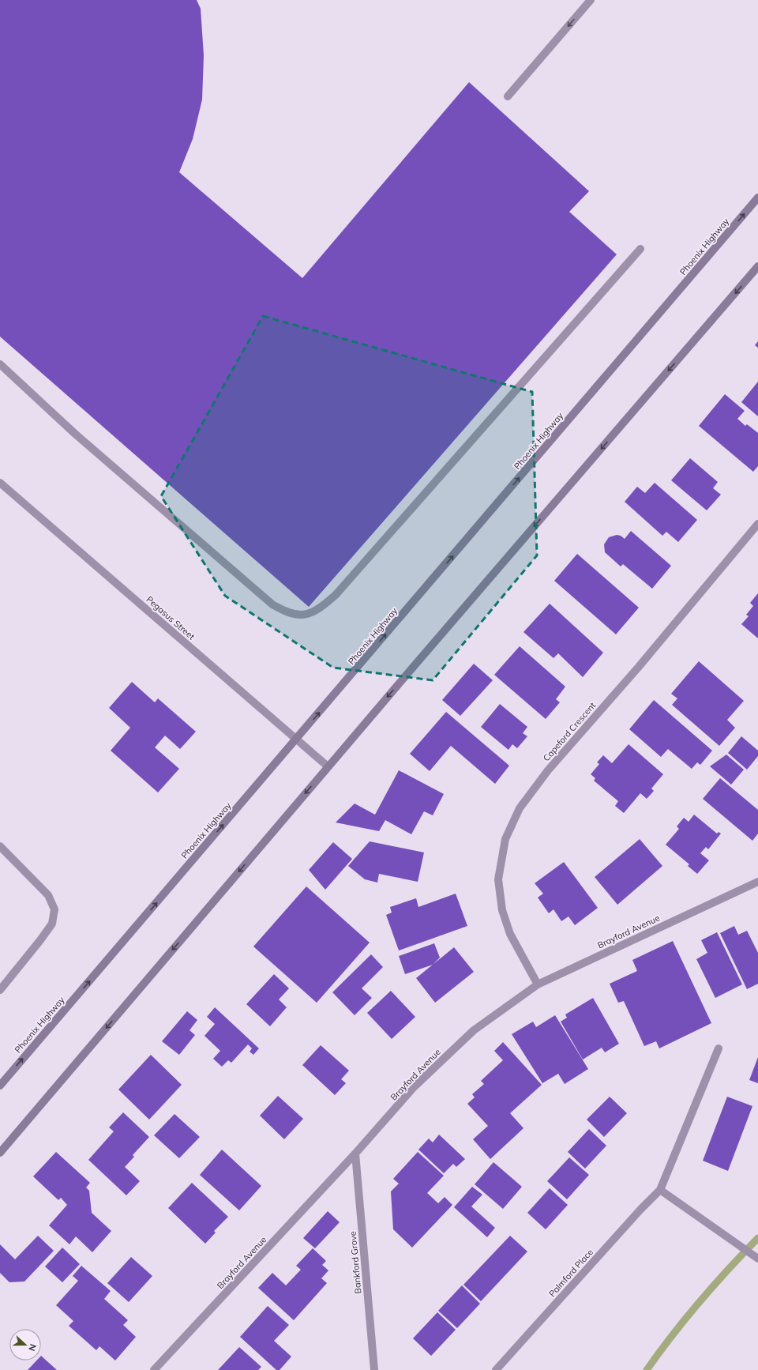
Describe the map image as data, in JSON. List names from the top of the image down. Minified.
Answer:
{"streets":{"main road":["Phoenix Highway"],"street":["Pegasus Street","Capeford Crescent","Brayford Avenue","Bankford Grove","Palmford Place"]},"crossings":[["Phoenix Highway","Pegasus Street"],["Capeford Crescent","Brayford Avenue"],["Brayford Avenue","Bankford Grove"]],"north":"right"}
